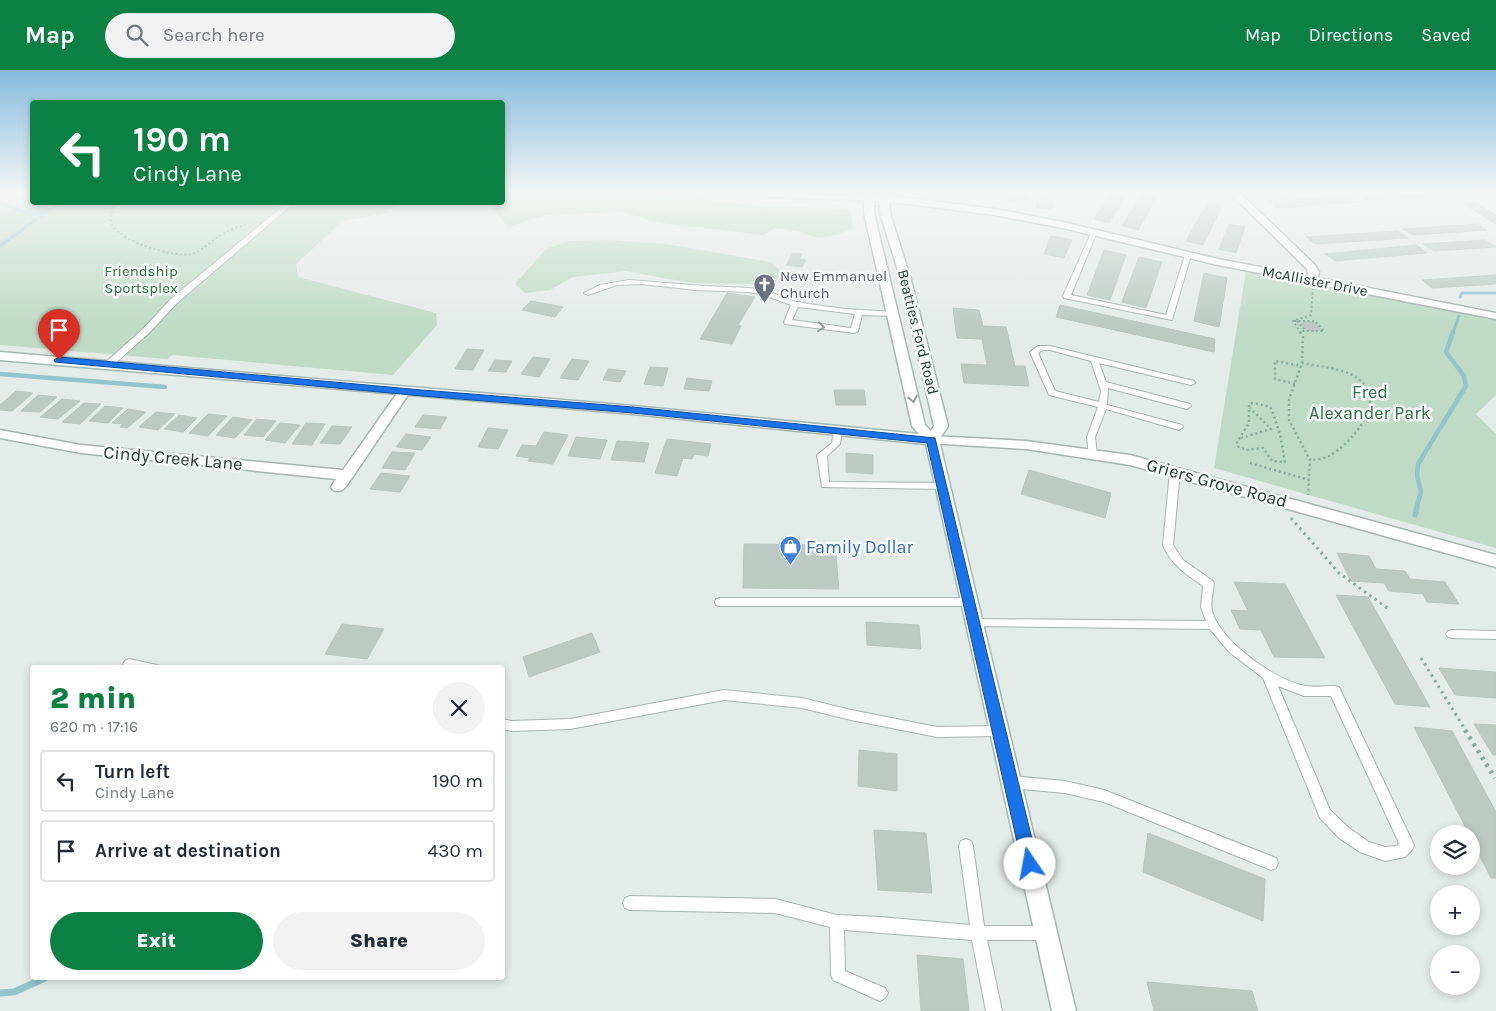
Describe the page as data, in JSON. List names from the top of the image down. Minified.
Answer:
{"streets":{"main road":["McAllister Drive","Beatties Ford Road","Cindy Creek Lane","Griers Grove Road"]},"crossings":[["Beatties Ford Road","Griers Grove Road"]],"parks":["Friendship Sportsplex","Fred Alexander Park"],"places":{"church":["New Emmanuel Church"],"shop":["Family Dollar"]},"page":{"header":"Map","search":"Search here","nav":["Map","Directions","Saved"],"turn":["190 m","Cindy Lane"],"heading":["2 min","620 m · 17:16"],"list":[{"name":"Turn left","note":"Cindy Lane","value":"190 m"},{"name":"Arrive at destination","value":"430 m"}],"map_buttons":["+","−"],"buttons":["Exit","Share"]}}
